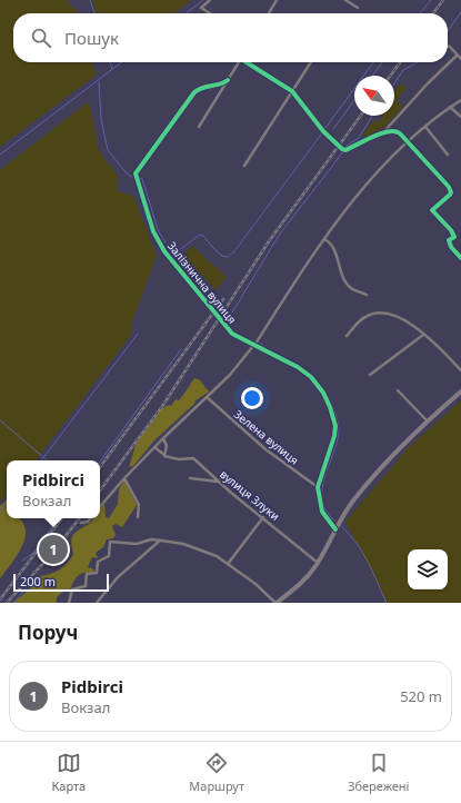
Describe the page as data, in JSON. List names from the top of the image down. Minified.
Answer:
{"streets":{"street":["Залізнична вулиця","Зелена вулиця","вулиця Злуки"]},"crossings":[["Залізнична вулиця","Зелена вулиця"]],"scale_bar":"200 m","north":"top left","page":{"search":"Пошук","popup":["Pidbirci","Вокзал"],"pins":"1","scale":"200 m","heading":"Поруч","list":[{"mark":"1","name":"Pidbirci","note":"Вокзал","value":"520 m"}],"nav":["Карта","Маршрут","Збережені"]}}
